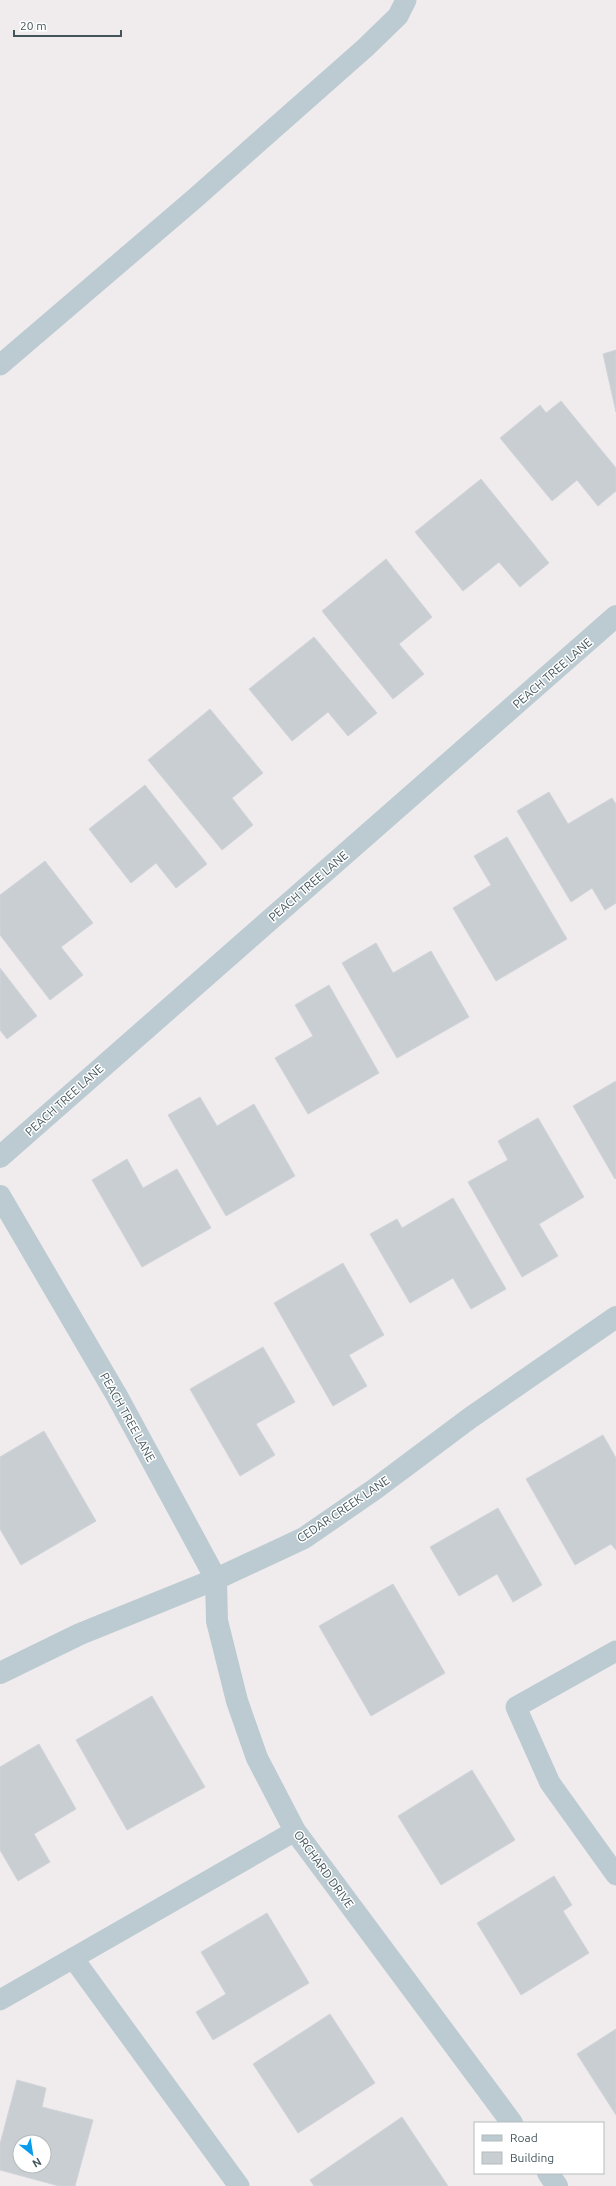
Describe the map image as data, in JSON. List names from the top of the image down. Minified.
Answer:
{"streets":{"street":["PEACH TREE LANE","CEDAR CREEK LANE","ORCHARD DRIVE"]},"crossings":[["PEACH TREE LANE","CEDAR CREEK LANE"],["PEACH TREE LANE","ORCHARD DRIVE"],["CEDAR CREEK LANE","ORCHARD DRIVE"]],"legend":["Road","Building"],"scale_bar":"20 m","north":"bottom right"}
